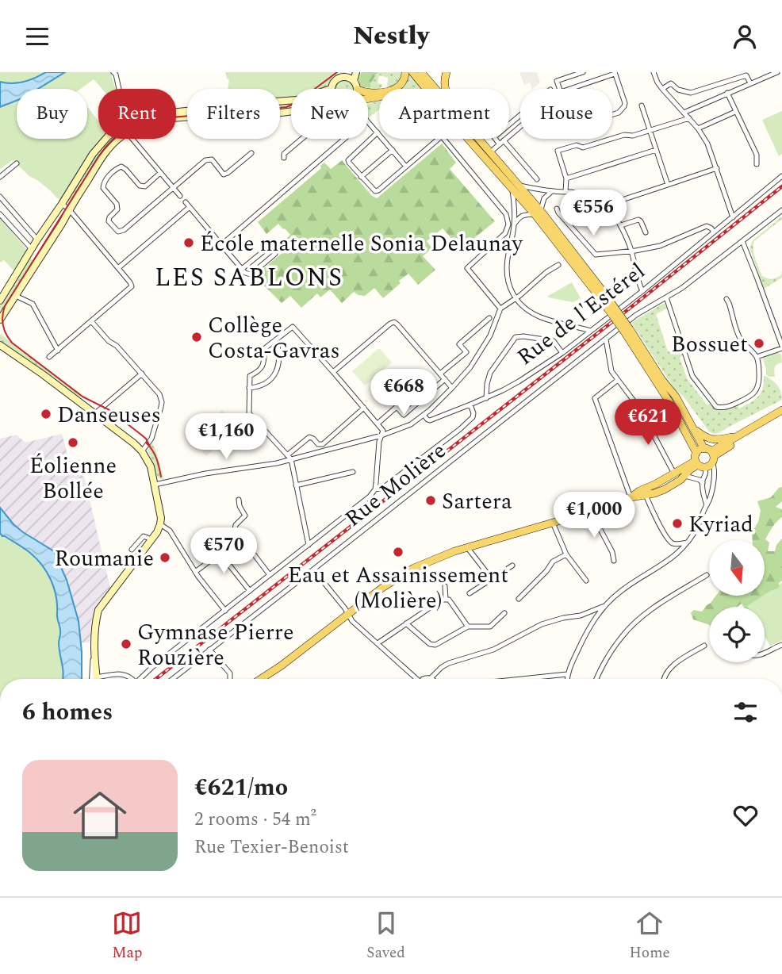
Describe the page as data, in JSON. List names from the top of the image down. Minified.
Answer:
{"streets":{"street":["Rue de l'Estérel","Rue Molière"]},"districts":["LES SABLONS"],"places":["École maternelle Sonia Delaunay","Collège Costa-Gavras","Bossuet","Danseuses","Éolienne Bollée","Sartera","Kyriad","Eau et Assainissement (Molière)","Roumanie","Gymnase Pierre Rouzière"],"north":"bottom","page":{"header":"Nestly","chip":["Buy","Rent","Filters","New","Apartment","House"],"price":["€556","€668","€621","€1,160","€1,000","€570"],"heading":"6 homes","list":[{"name":"€621/mo","note":"2 rooms · 54 m² · Rue Texier-Benoist"}],"tabs":["Map","Saved","Home"]}}
